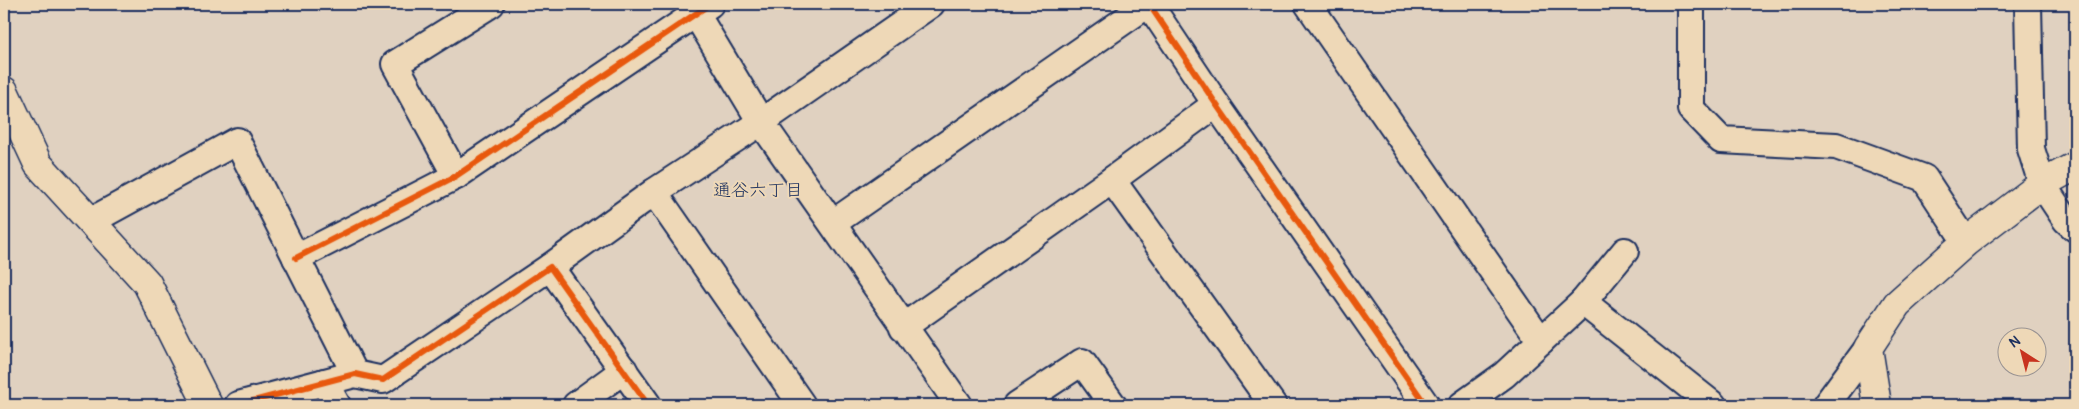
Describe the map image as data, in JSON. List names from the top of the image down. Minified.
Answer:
{"districts":["通谷六丁目"],"north":"top left"}
